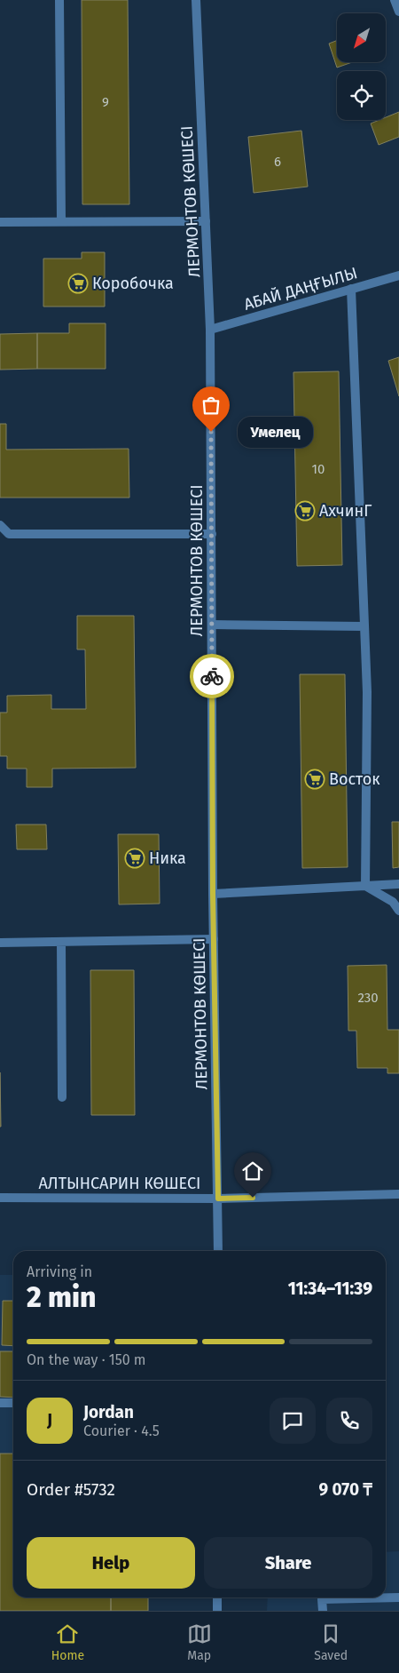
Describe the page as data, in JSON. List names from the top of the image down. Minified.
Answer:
{"streets":{"street":["ЛЕРМОНТОВ КӨШЕСІ","АБАЙ ДАҢҒЫЛЫ","АЛТЫНСАРИН КӨШЕСІ"]},"crossings":[["ЛЕРМОНТОВ КӨШЕСІ","АБАЙ ДАҢҒЫЛЫ"],["ЛЕРМОНТОВ КӨШЕСІ","АЛТЫНСАРИН КӨШЕСІ"]],"places":{"supermarket":["Коробочка","АхчинГ","Восток","Ника"],"other":["Умелец"]},"house_numbers":["9","6","10","230"],"north":"bottom left","page":{"bubble":"Умелец","heading":["2 min","Arriving in","11:34–11:39"],"panel":["Jordan","Courier · 4.5","Order #5732","9 070 ₸"],"bar":"On the way · 150 m","round":"J","buttons":["Help","Share"],"tabs":["Home","Map","Saved"]}}
